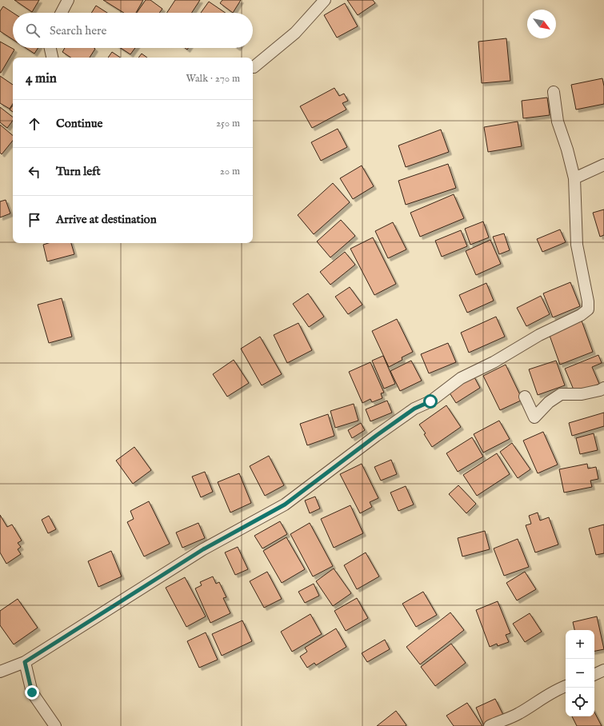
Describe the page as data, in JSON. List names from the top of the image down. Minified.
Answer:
{"north":"bottom right","page":{"search":"Search here","heading":["4 min","Walk · 270 m"],"list":[["Continue","250 m"],["Turn left","20 m"],"Arrive at destination"],"map_buttons":["+","−"]}}
